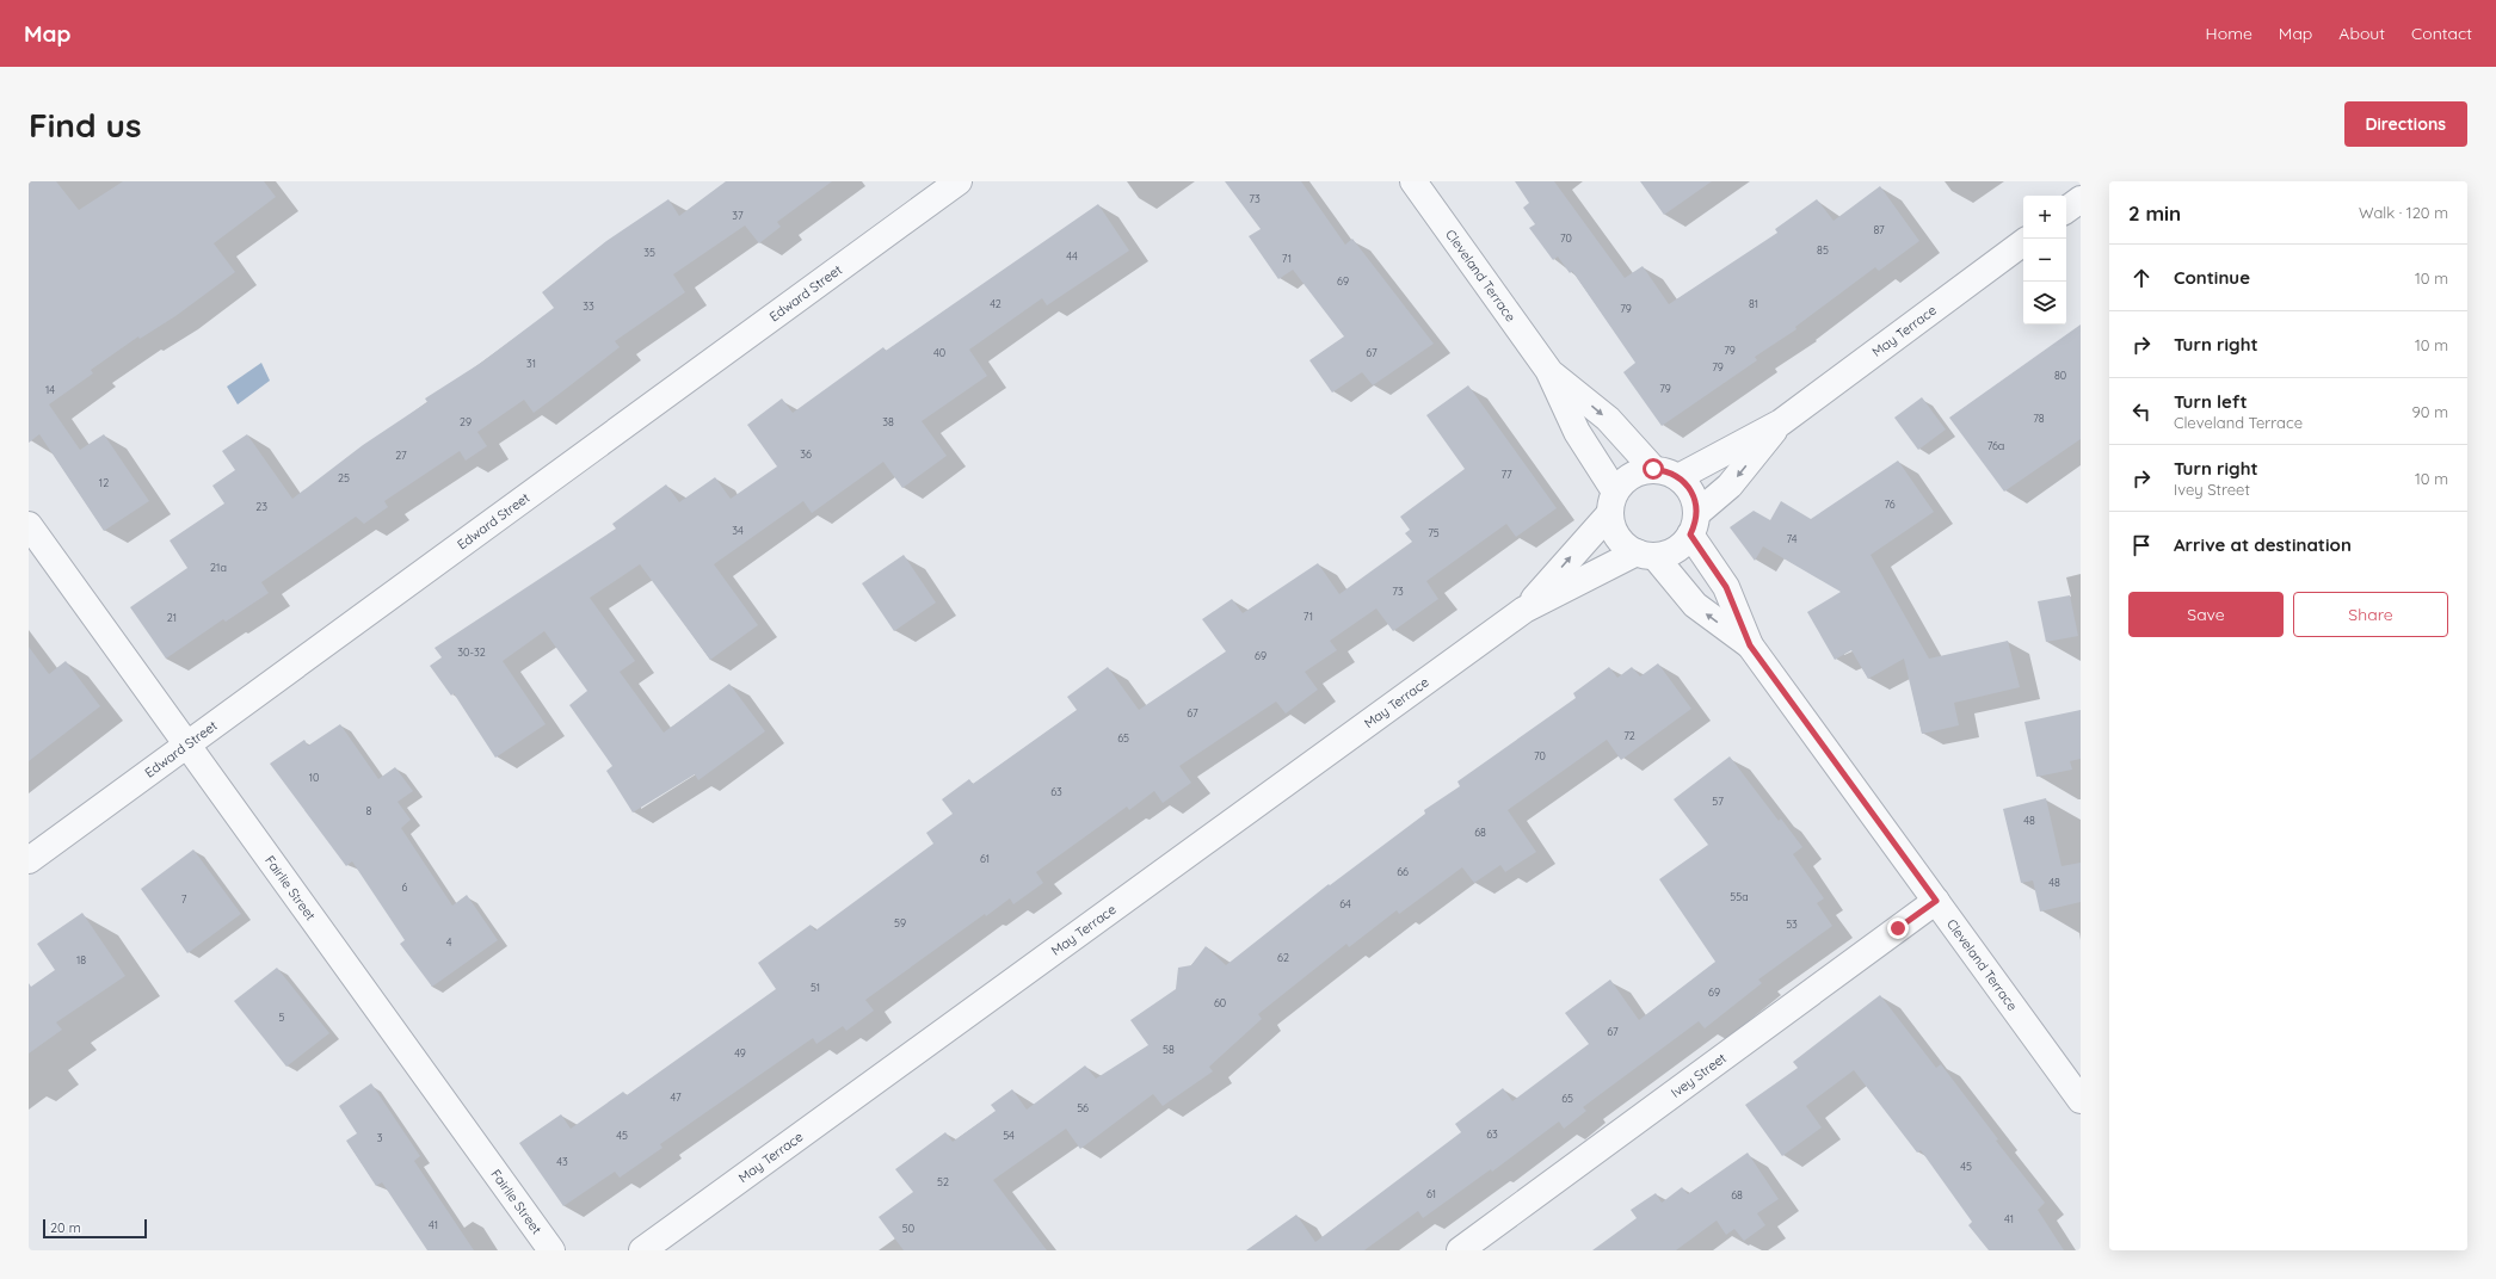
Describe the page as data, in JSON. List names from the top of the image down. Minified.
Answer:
{"streets":{"street":["Cleveland Terrace","Edward Street","May Terrace","Fairlie Street","Ivey Street"]},"crossings":[["Cleveland Terrace","May Terrace"],["Cleveland Terrace","Ivey Street"],["Edward Street","Fairlie Street"]],"house_numbers":["73","37","87","70","85","35","44","71","69","42","81","33","79","79","40","67","31","79","80","79","14","78","29","38","76a","36","27","77","25","12","76","23","34","75","74","21a","73","71","21","30-32","69","67","72","65","70","10","63","57","8","48","68","61","66","48","6","55a","7","64","59","53","4","62","18","51","69","60","5","67","58","49","47","65","56","63","45","54","3","43","45","52","61","68","41","41","50"],"scale_bar":"20 m","page":{"header":"Map","nav":["Home","Map","About","Contact"],"buttons":["Directions",["Save","Share"]],"title":"Find us","heading":["2 min","Walk · 120 m"],"map_buttons":["+","−"],"list":[["Continue","10 m"],["Turn right","10 m"],["Turn left","Cleveland Terrace","90 m"],["Turn right","Ivey Street","10 m"],"Arrive at destination"],"scale":"20 m"}}
